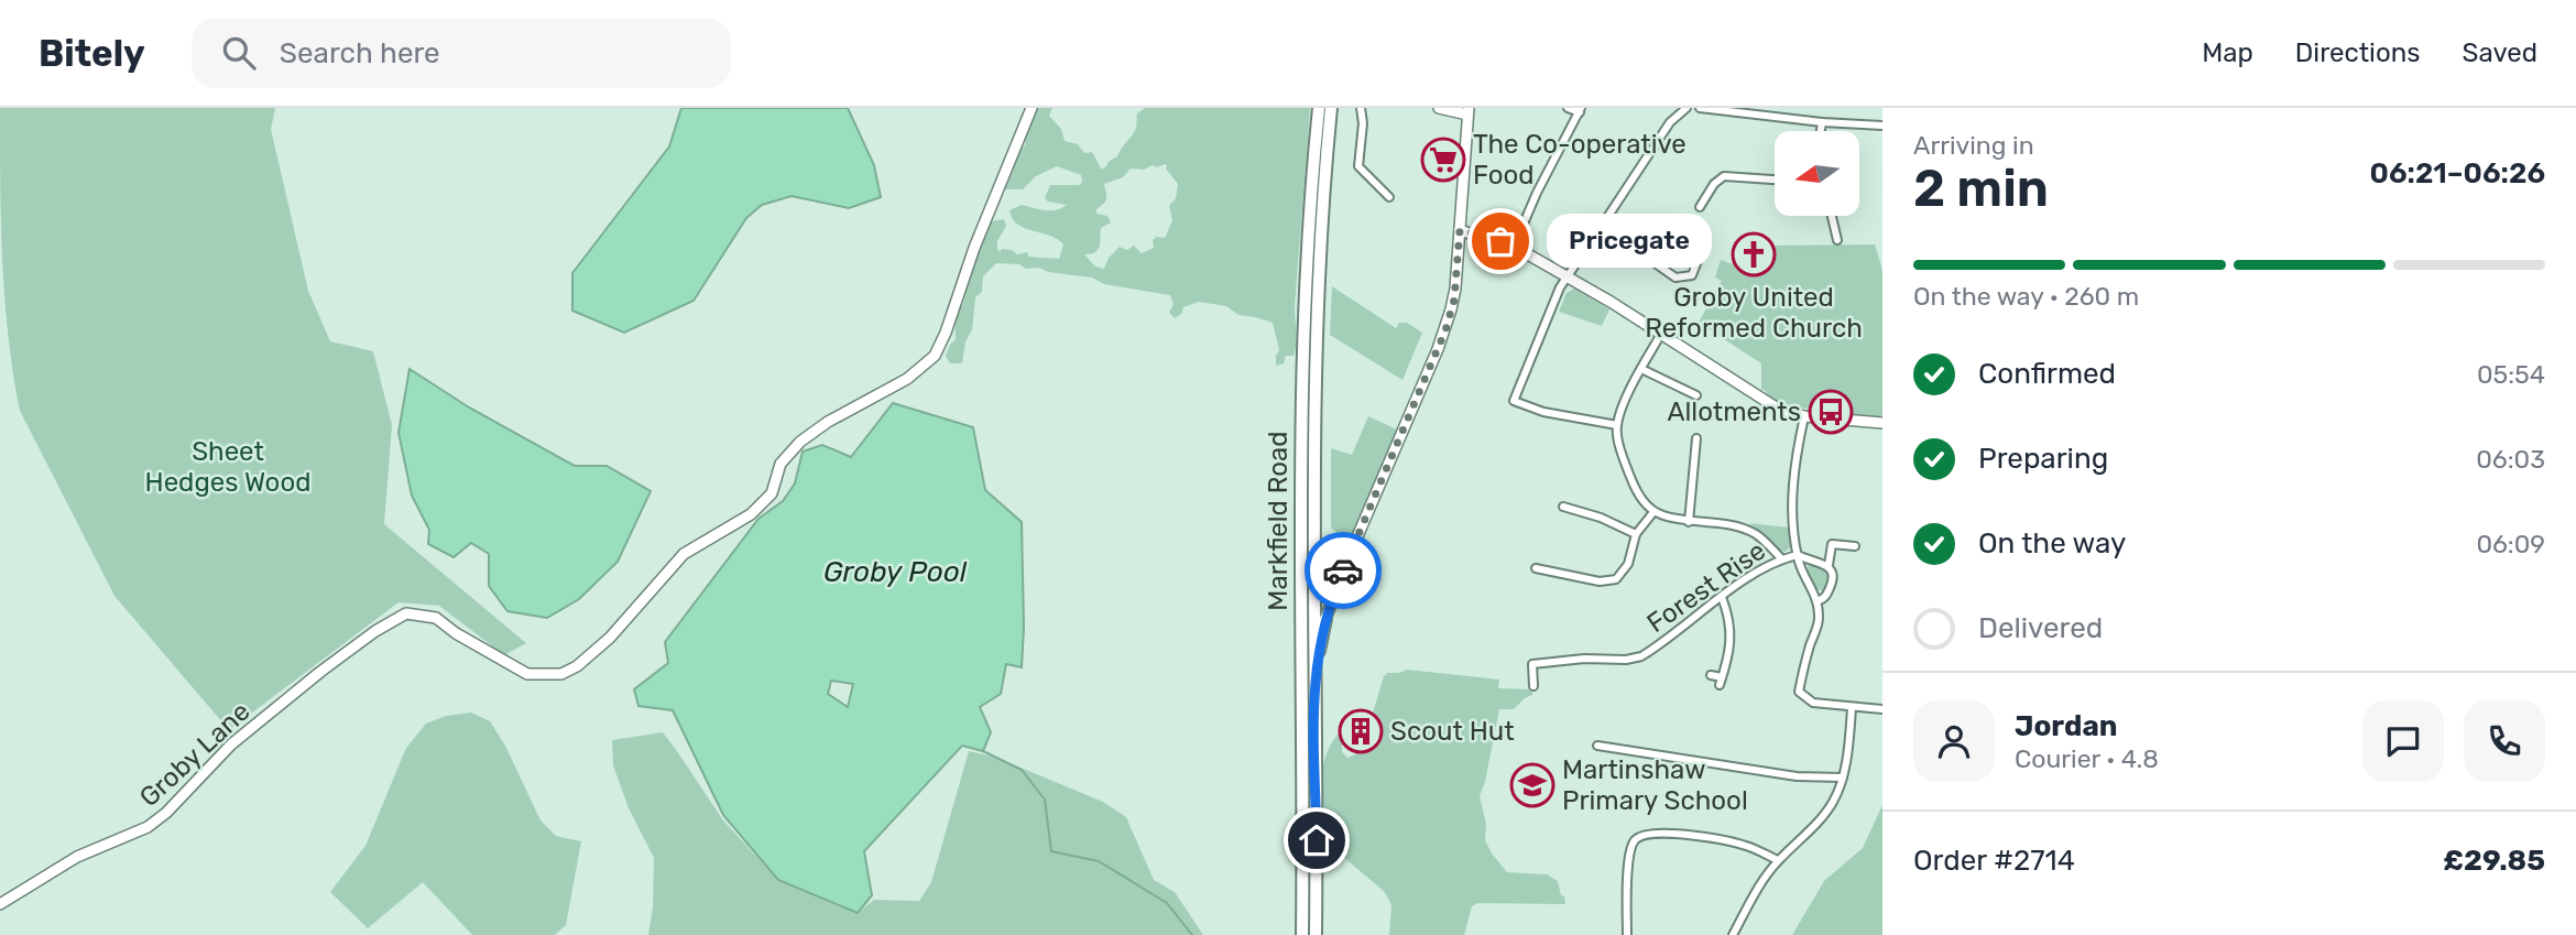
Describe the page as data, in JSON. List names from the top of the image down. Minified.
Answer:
{"streets":{"highway":["Markfield Road"],"street":["Forest Rise","Groby Lane"]},"water":["Groby Pool"],"parks":["Sheet Hedges Wood"],"places":{"supermarket":["The Co-operative Food"],"other":["Pricegate"],"church":["Groby United Reformed Church"],"bus stop":["Allotments"],"building":["Scout Hut"],"school or university":["Martinshaw Primary School"]},"north":"left","page":{"header":"Bitely","search":"Search here","nav":["Map","Directions","Saved"],"heading":["2 min","Arriving in","06:21–06:26"],"panel":["Jordan","Courier · 4.8","Order #2714","£29.85"],"bubble":"Pricegate","bar":"On the way · 260 m","list":[["Confirmed","05:54"],["Preparing","06:03"],["On the way","06:09"],"Delivered"]}}
